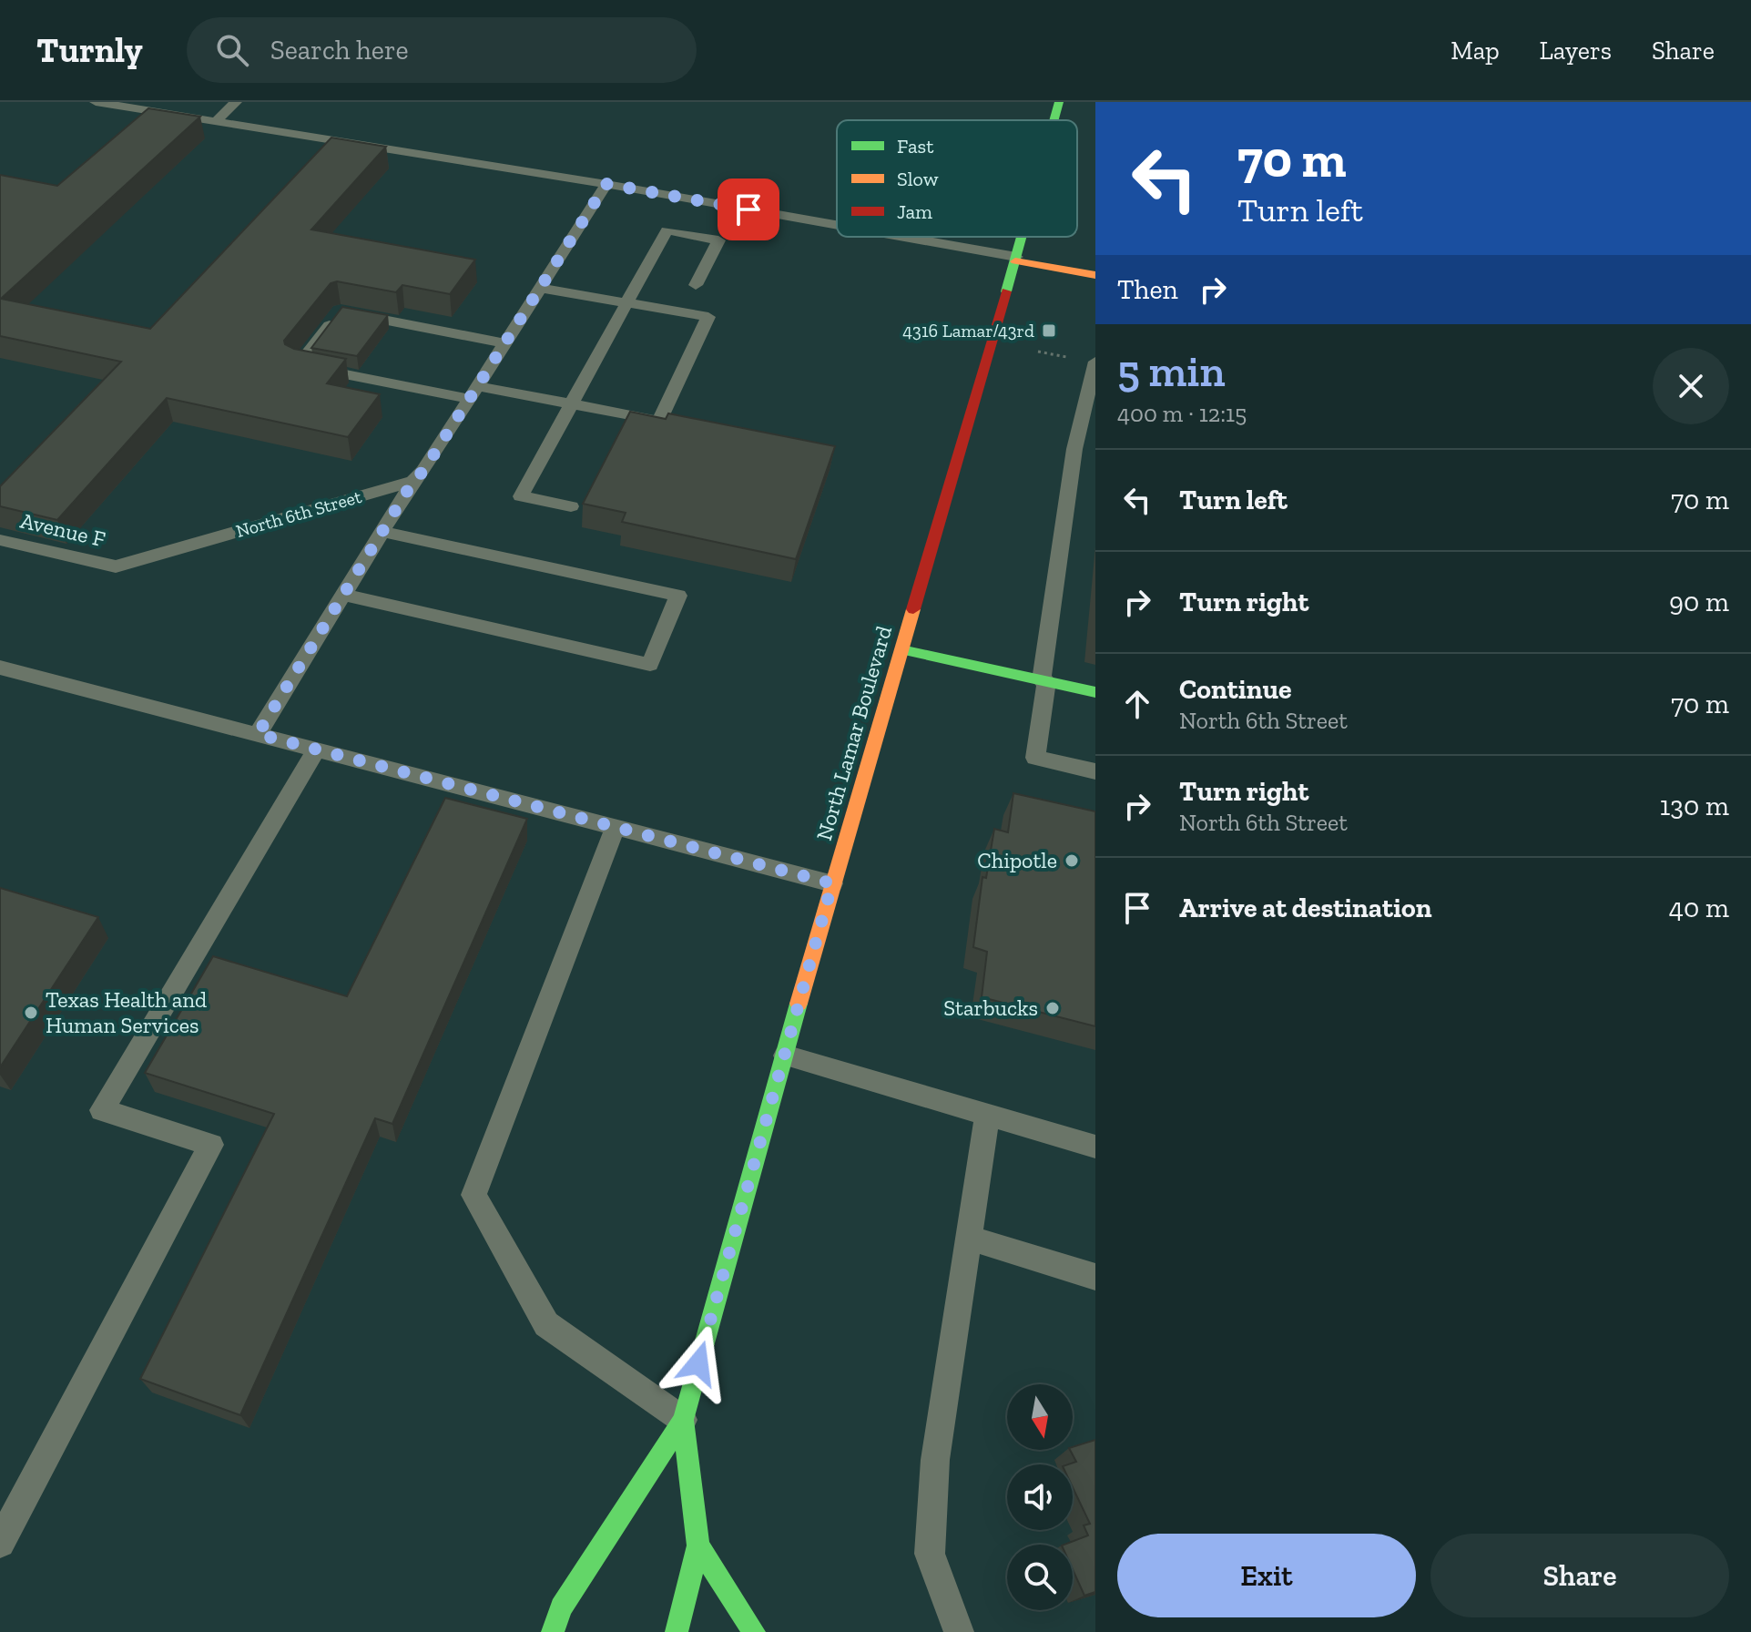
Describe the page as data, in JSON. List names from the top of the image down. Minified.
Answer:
{"streets":{"main road":["North Lamar Boulevard"],"lane":["North 6th Street","Avenue F"]},"crossings":[["North 6th Street","Avenue F"]],"places":{"transit":["4316 Lamar/43rd"],"other":["Chipotle","Starbucks","Texas Health and Human Services"]},"legend":["Fast","Slow","Jam"],"north":"bottom","page":{"header":"Turnly","search":"Search here","nav":["Map","Layers","Share"],"turn":["70 m","Turn left"],"then":"Then","heading":["5 min","400 m · 12:15"],"list":[{"name":"Turn left","value":"70 m"},{"name":"Turn right","value":"90 m"},{"name":"Continue","note":"North 6th Street","value":"70 m"},{"name":"Turn right","note":"North 6th Street","value":"130 m"},{"name":"Arrive at destination","value":"40 m"}],"buttons":["Exit","Share"]}}
